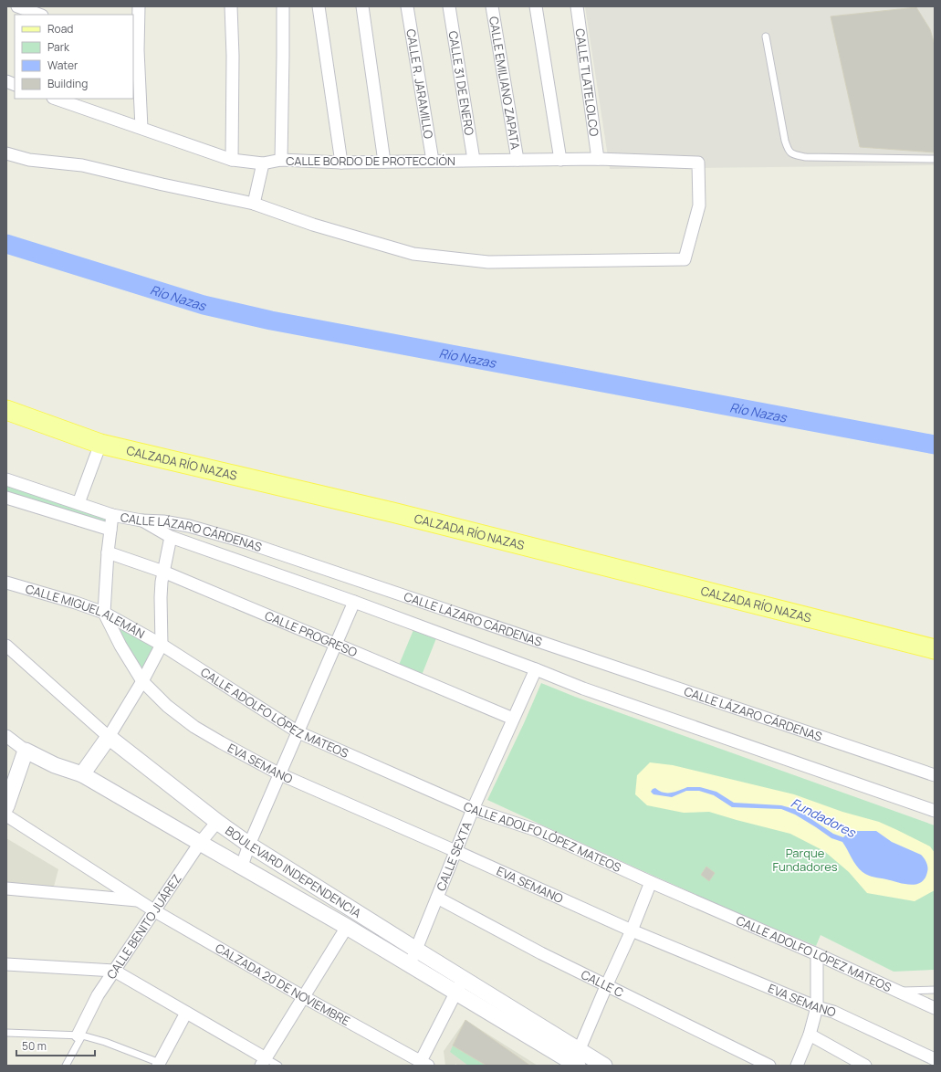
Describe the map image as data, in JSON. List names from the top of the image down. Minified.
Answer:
{"streets":{"main road":["CALZADA RÍO NAZAS"],"street":["CALLE 31 DE ENERO","CALLE EMILIANO ZAPATA","CALLE TLATELOLCO","CALLE R. JARAMILLO","CALLE BORDO DE PROTECCIÓN","CALLE LÁZARO CÁRDENAS","CALLE MIGUEL ALEMÁN","CALLE PROGRESO","CALLE ADOLFO LÓPEZ MATEOS","EVA SEMANO","CALLE SEXTA","BOULEVARD INDEPENDENCIA","CALLE BENITO JUÁREZ","CALLE C","CALZADA 20 DE NOVIEMBRE"]},"crossings":[["CALLE 31 DE ENERO","CALLE BORDO DE PROTECCIÓN"],["CALLE EMILIANO ZAPATA","CALLE BORDO DE PROTECCIÓN"],["CALLE TLATELOLCO","CALLE BORDO DE PROTECCIÓN"],["CALLE R. JARAMILLO","CALLE BORDO DE PROTECCIÓN"],["CALLE MIGUEL ALEMÁN","CALLE ADOLFO LÓPEZ MATEOS"],["CALLE MIGUEL ALEMÁN","EVA SEMANO"],["CALLE PROGRESO","CALLE SEXTA"],["CALLE ADOLFO LÓPEZ MATEOS","CALLE SEXTA"],["EVA SEMANO","CALLE SEXTA"],["CALLE SEXTA","BOULEVARD INDEPENDENCIA"],["CALLE SEXTA","CALLE C"],["BOULEVARD INDEPENDENCIA","CALLE BENITO JUÁREZ"],["CALLE BENITO JUÁREZ","CALZADA 20 DE NOVIEMBRE"]],"water":["Río Nazas","Fundadores"],"parks":["Parque Fundadores"],"legend":["Road","Park","Water","Building"],"scale_bar":"50 m"}
